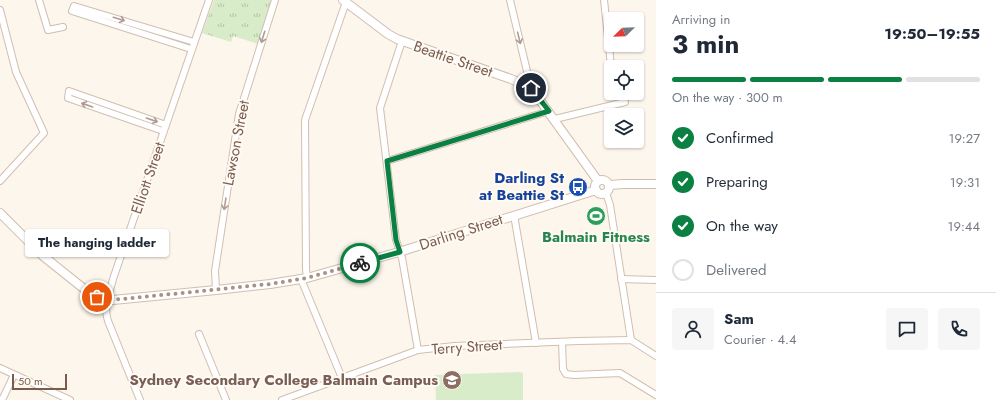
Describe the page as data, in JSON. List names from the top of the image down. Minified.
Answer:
{"streets":{"street":["Beattie Street","Lawson Street","Elliott Street","Darling Street","Terry Street"]},"crossings":[["Beattie Street","Darling Street"],["Lawson Street","Darling Street"],["Elliott Street","Darling Street"]],"one_way":["Lawson Street"],"places":{"bus stop":["Darling St at Beattie St"],"sports":["Balmain Fitness"],"other":["The hanging ladder"],"school or university":["Sydney Secondary College Balmain Campus"]},"scale_bar":"50 m","north":"bottom left","page":{"heading":["3 min","Arriving in","19:50–19:55"],"panel":["Sam","Courier · 4.4"],"bar":"On the way · 300 m","list":[["Confirmed","19:27"],["Preparing","19:31"],["On the way","19:44"],"Delivered"],"bubble":"The hanging ladder","scale":"50 m"}}
